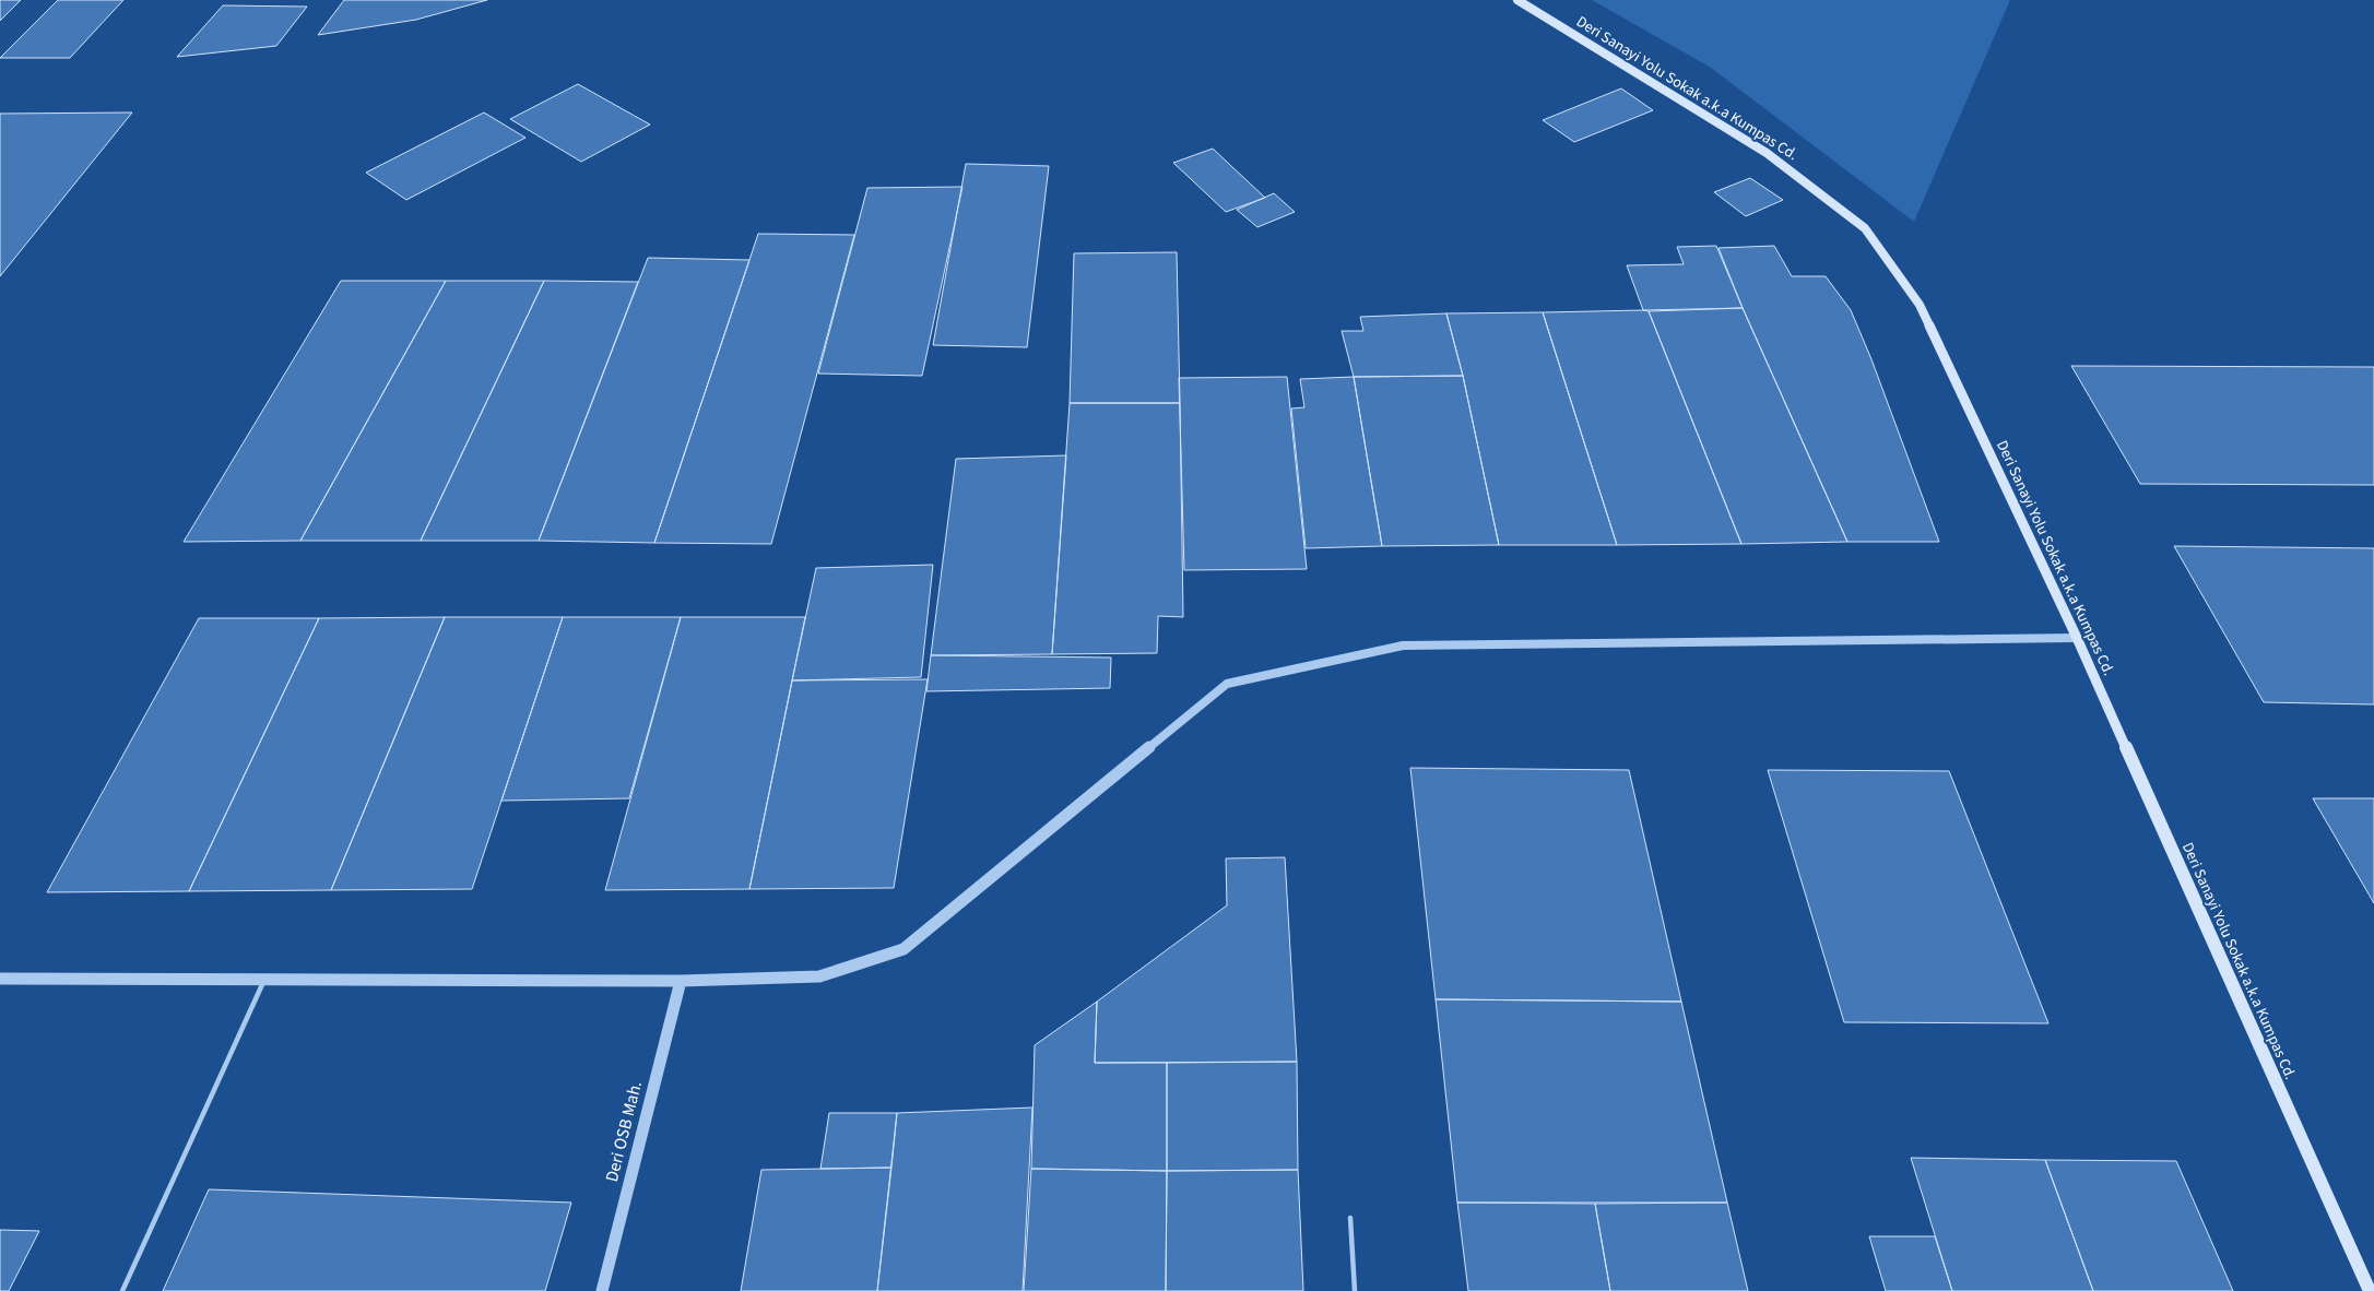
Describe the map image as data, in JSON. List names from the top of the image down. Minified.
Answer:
{"streets":{"main road":["Deri Sanayi Yolu Sokak a.k.a Kumpas Cd."],"street":["Deri OSB Mah."]}}
